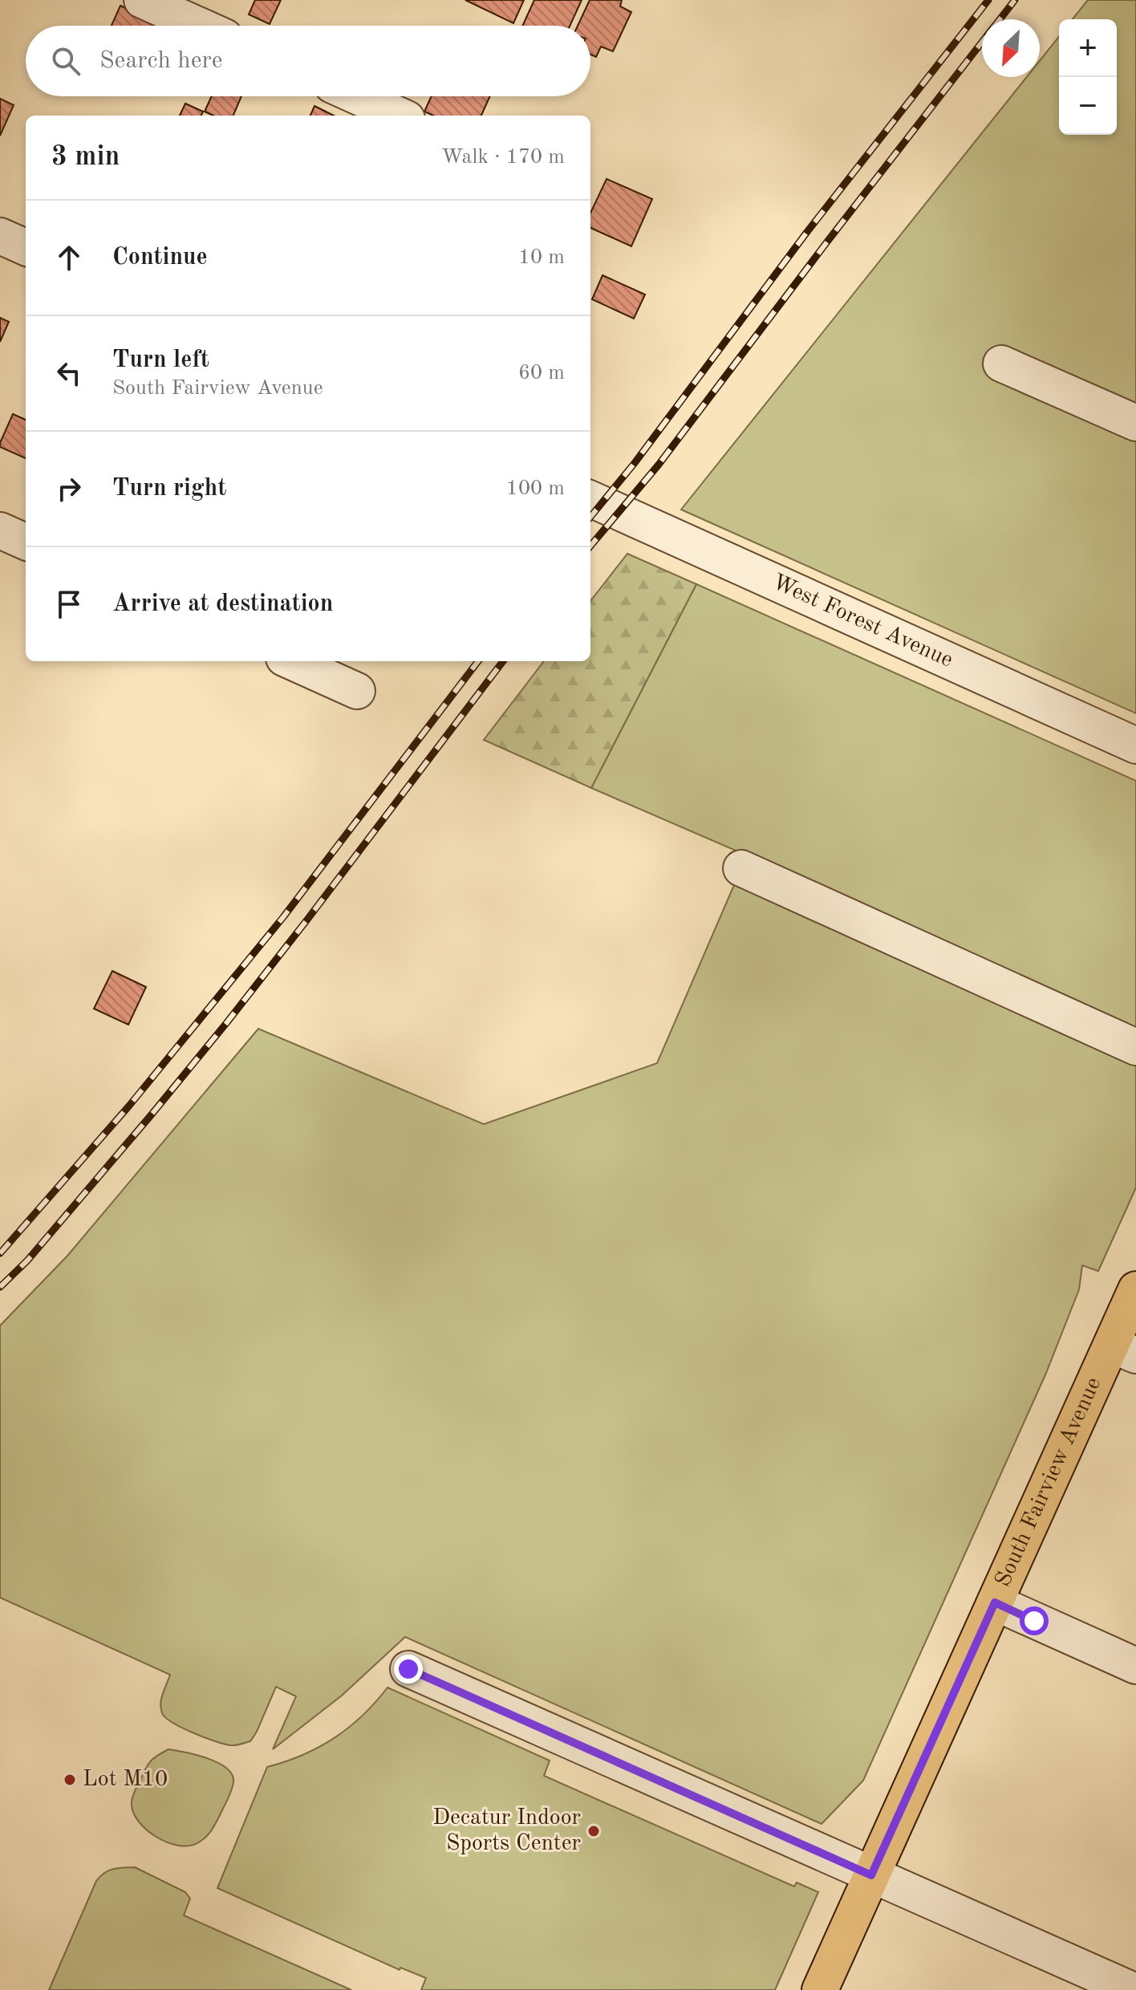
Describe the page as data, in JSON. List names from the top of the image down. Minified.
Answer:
{"streets":{"main road":["South Fairview Avenue"],"street":["West Forest Avenue"]},"places":["Lot M10","Decatur Indoor Sports Center"],"north":"bottom left","page":{"map_buttons":["+","−"],"search":"Search here","heading":["3 min","Walk · 170 m"],"list":[["Continue","10 m"],["Turn left","South Fairview Avenue","60 m"],["Turn right","100 m"],"Arrive at destination"]}}
